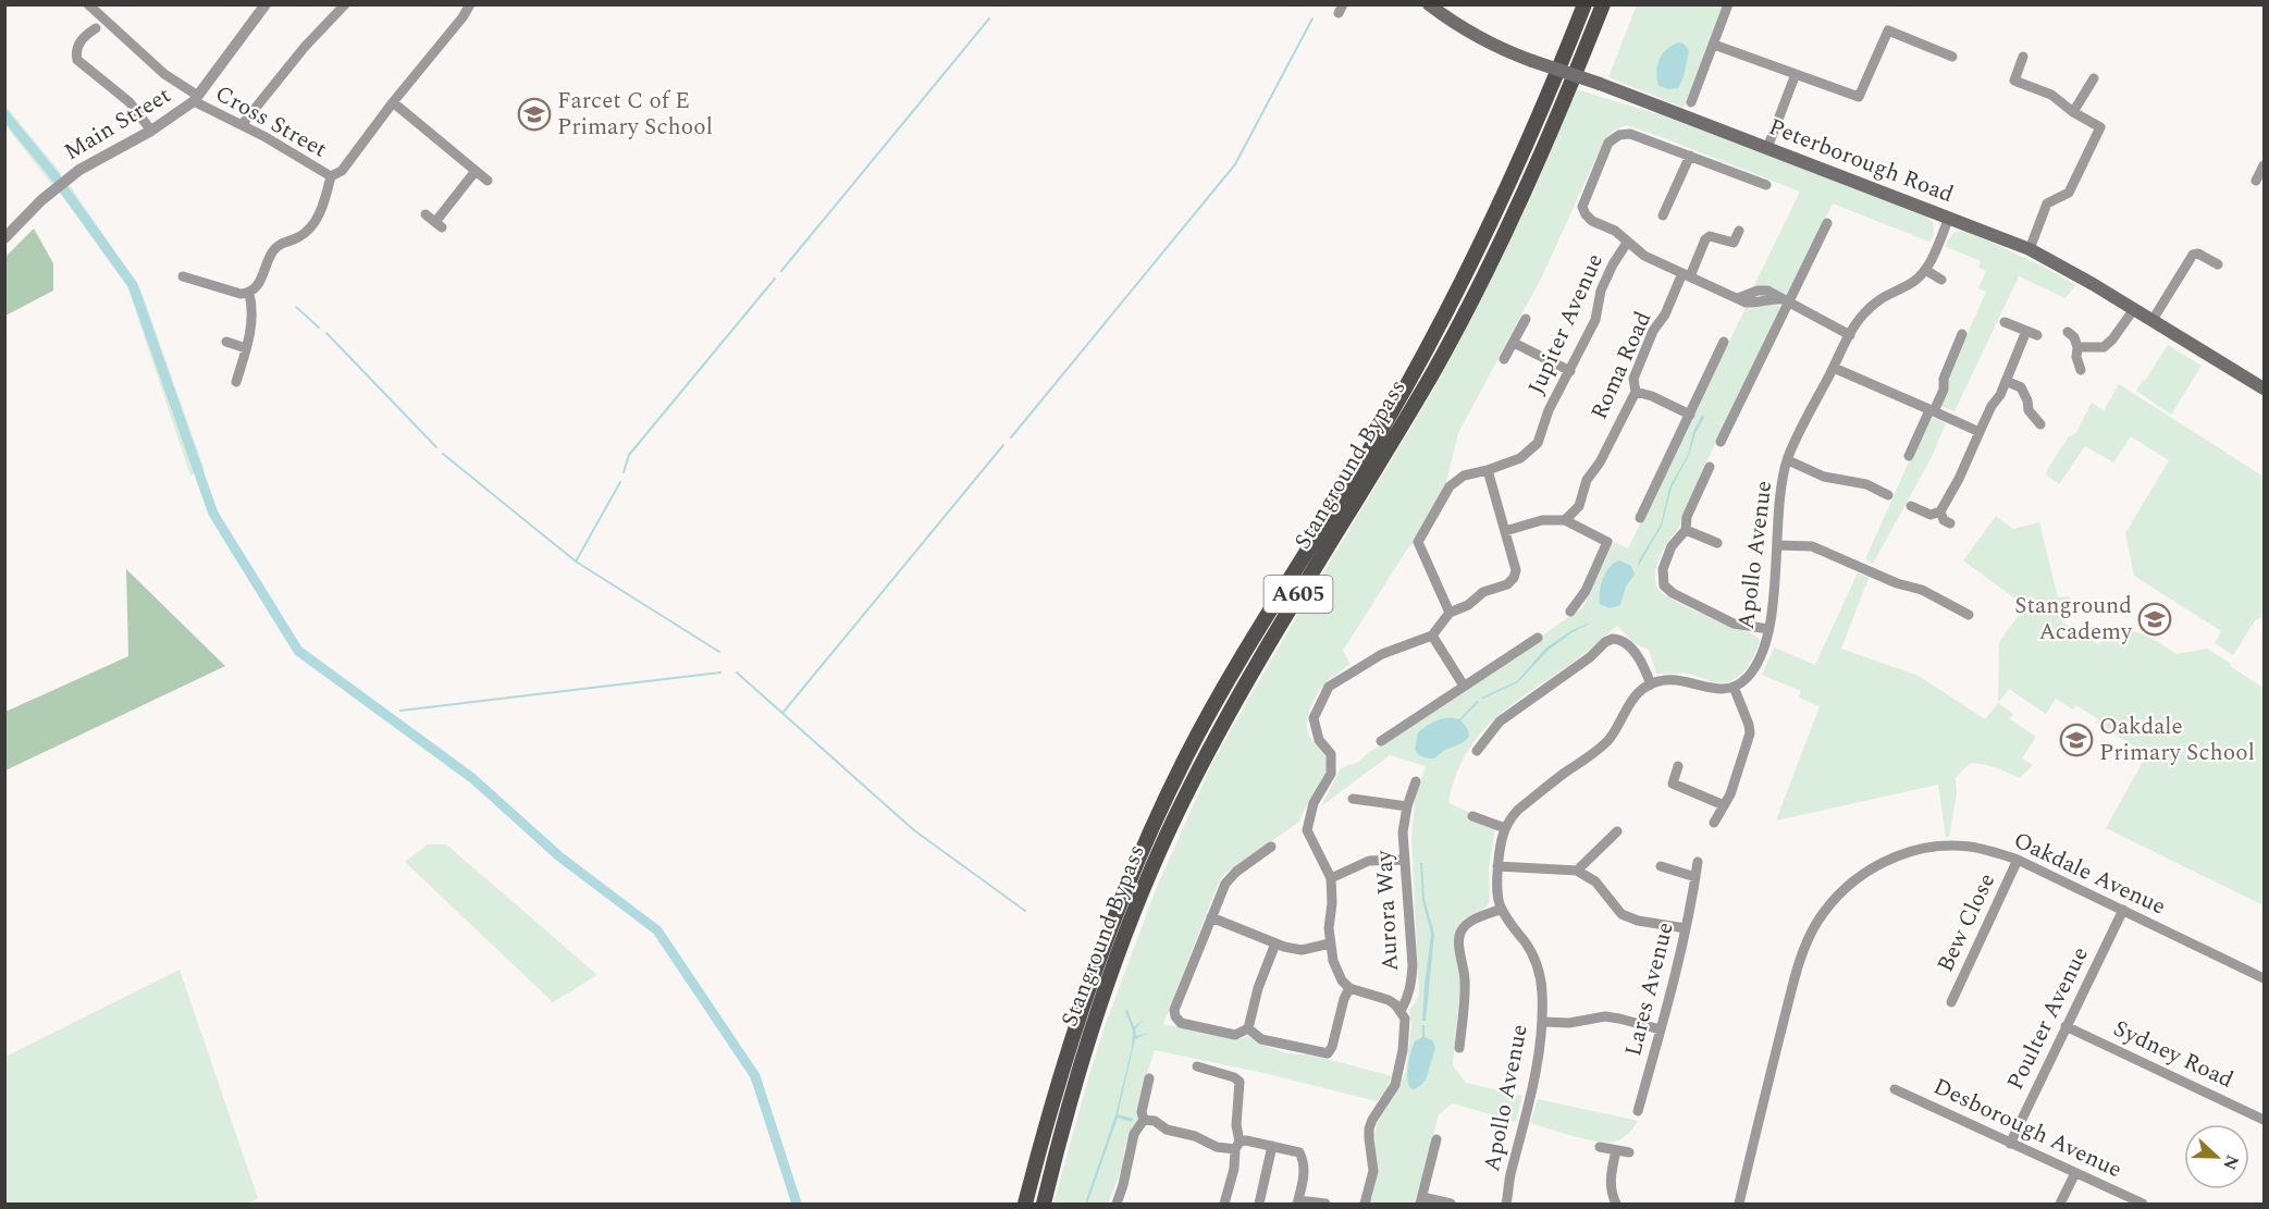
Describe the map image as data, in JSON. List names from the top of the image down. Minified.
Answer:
{"streets":{"main road":["Peterborough Road","Stanground Bypass","A605"],"street":["Cross Street","Main Street","Jupiter Avenue","Roma Road","Apollo Avenue","Oakdale Avenue","Aurora Way","Bew Close","Lares Avenue","Poulter Avenue","Sydney Road","Desborough Avenue"]},"crossings":[["Cross Street","Main Street"],["Peterborough Road","Apollo Avenue"],["Oakdale Avenue","Bew Close"],["Oakdale Avenue","Poulter Avenue"],["Poulter Avenue","Sydney Road"],["Poulter Avenue","Desborough Avenue"]],"places":{"school or university":["Farcet C of E Primary School","Stanground Academy","Oakdale Primary School"]},"north":"right"}
